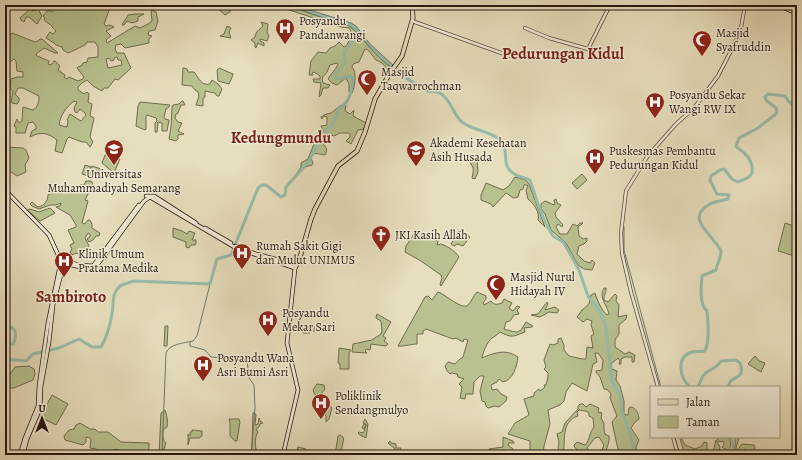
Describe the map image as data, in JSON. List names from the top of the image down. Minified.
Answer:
{"districts":["Pedurungan Kidul","Kedungmundu","Sambiroto"],"places":{"hospital":["Posyandu Pandanwangi","Posyandu Sekar Wangi RW IX","Puskesmas Pembantu Pedurungan Kidul","Rumah Sakit Gigi dan Mulut UNIMUS","Klinik Umum Pratama Medika","Posyandu Mekar Sari","Posyandu Wana Asri Bumi Asri","Poliklinik Sendangmulyo"],"mosque":["Masjid Syafruddin","Masjid Taqwarrochman","Masjid Nurul Hidayah IV"],"school or university":["Universitas Muhammadiyah Semarang","Akademi Kesehatan Asih Husada"],"church":["JKI Kasih Allah"]},"legend":["Jalan","Taman"],"north":"top"}
